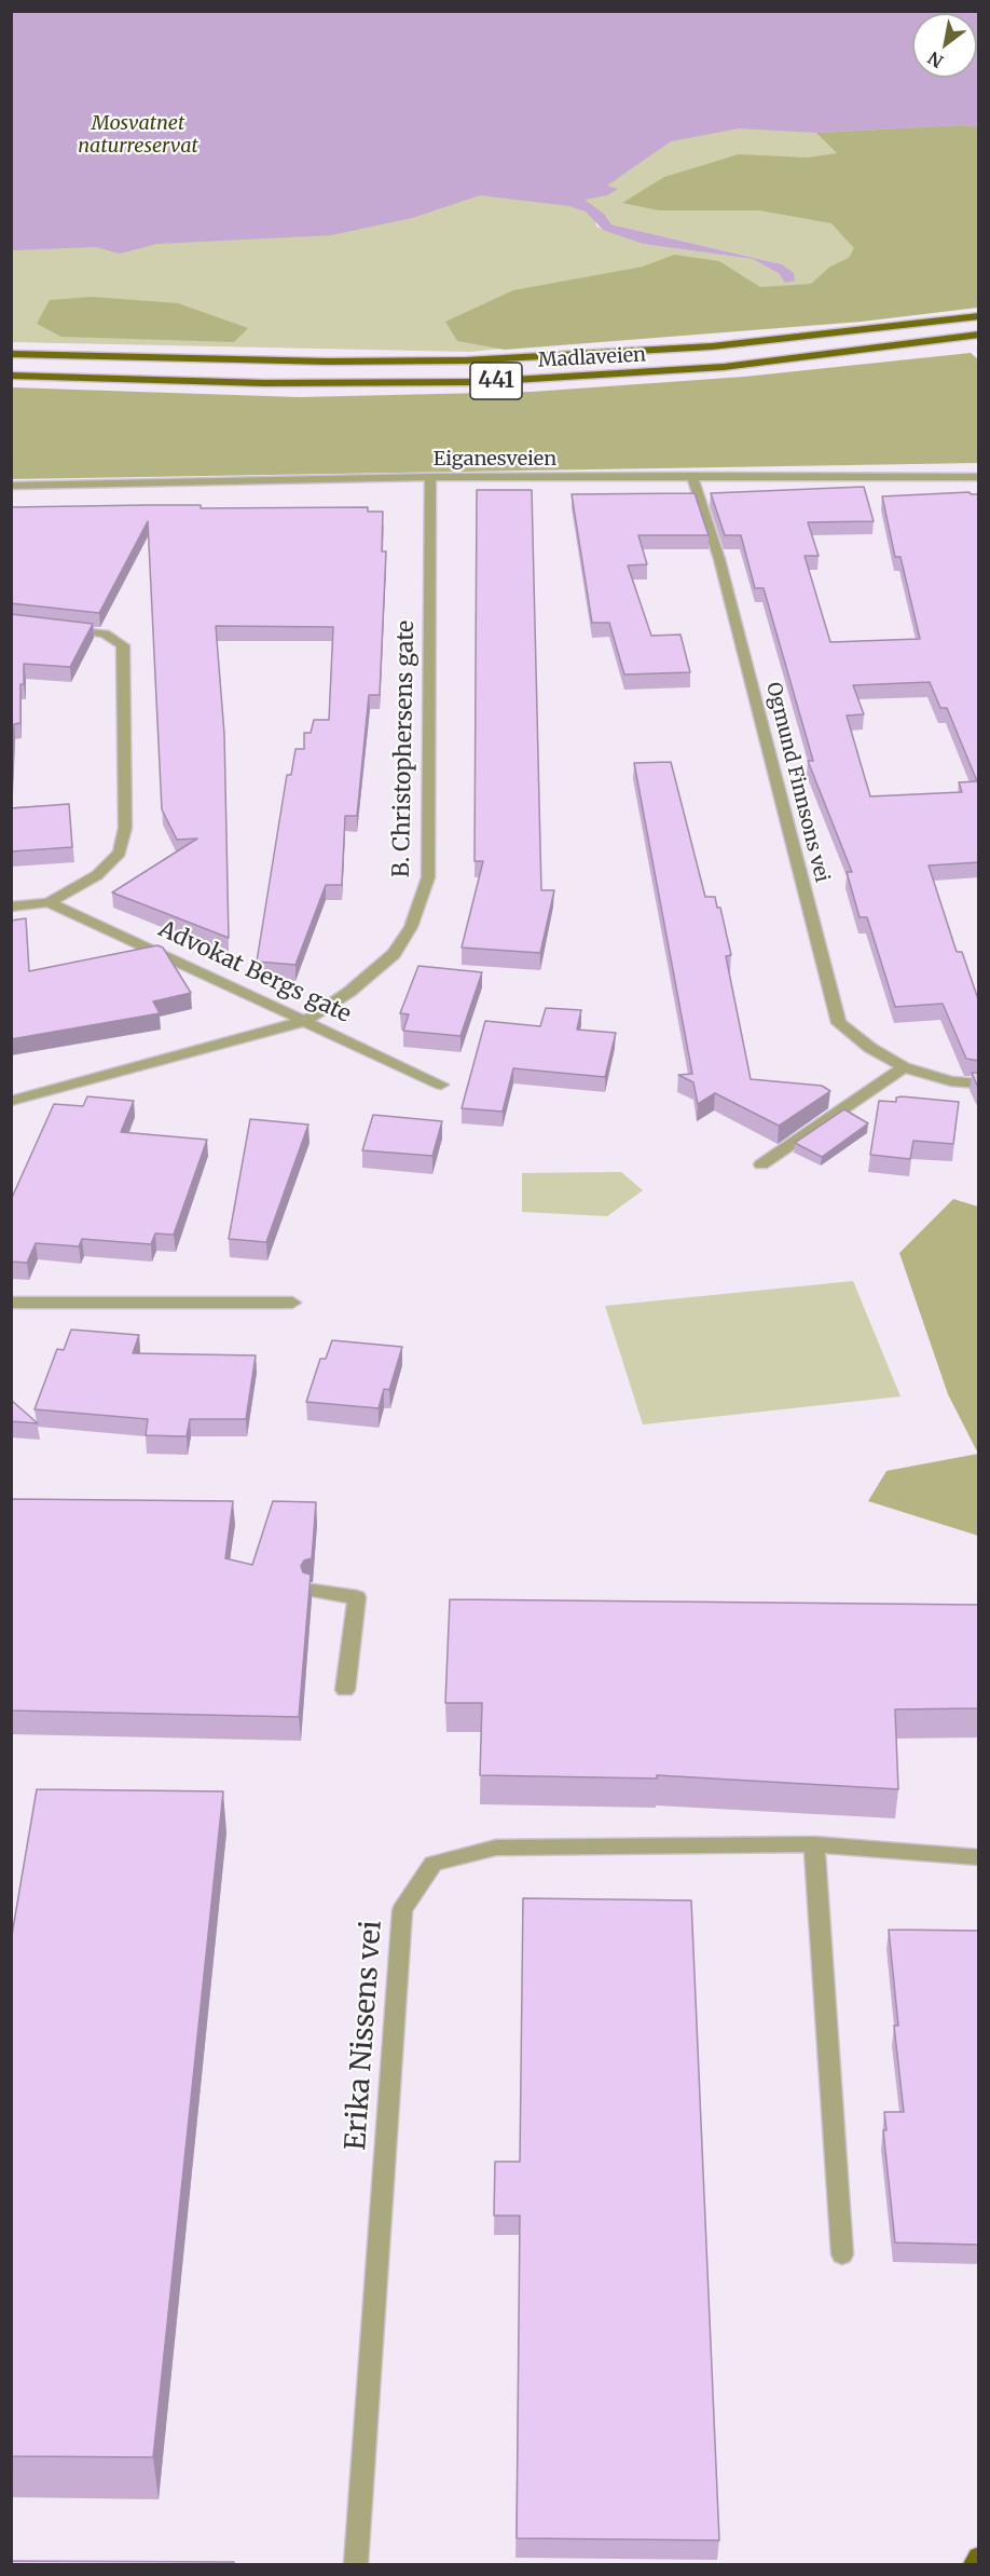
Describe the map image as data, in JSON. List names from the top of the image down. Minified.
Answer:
{"streets":{"main road":["Madlaveien","441"],"street":["Eiganesveien","B. Christophersens gate","Ogmund Finnsons vei","Advokat Bergs gate","Erika Nissens vei"]},"crossings":[["Eiganesveien","B. Christophersens gate"],["Eiganesveien","Ogmund Finnsons vei"],["B. Christophersens gate","Advokat Bergs gate"]],"parks":["Mosvatnet naturreservat"],"north":"bottom left"}
